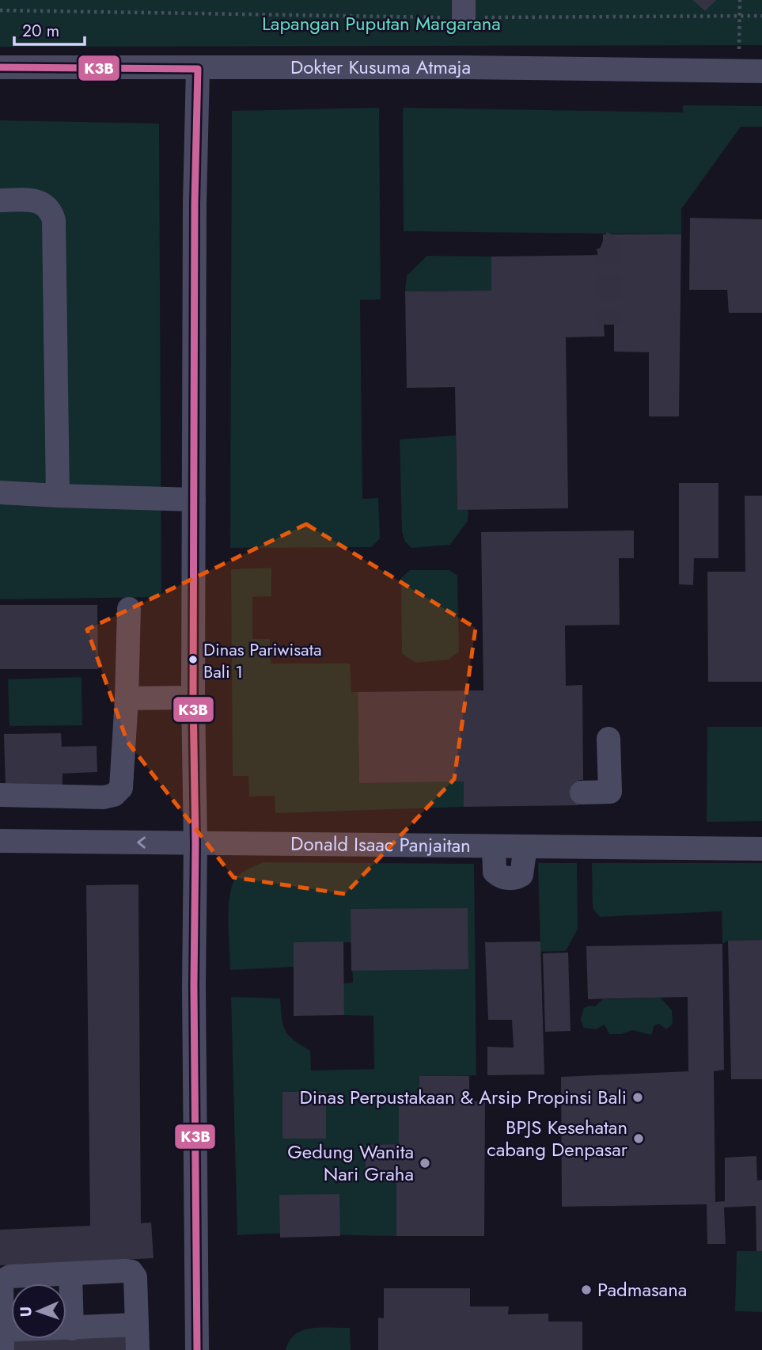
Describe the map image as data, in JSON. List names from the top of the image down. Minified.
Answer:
{"streets":{"street":["Dokter Kusuma Atmaja","Donald Isaac Panjaitan"]},"parks":["Lapangan Puputan Margarana"],"places":["Dinas Pariwisata Bali 1","Dinas Perpustakaan & Arsip Propinsi Bali","BPJS Kesehatan cabang Denpasar","Gedung Wanita Nari Graha","Padmasana"],"lines":["transit line K3B"],"scale_bar":"20 m","north":"left"}
